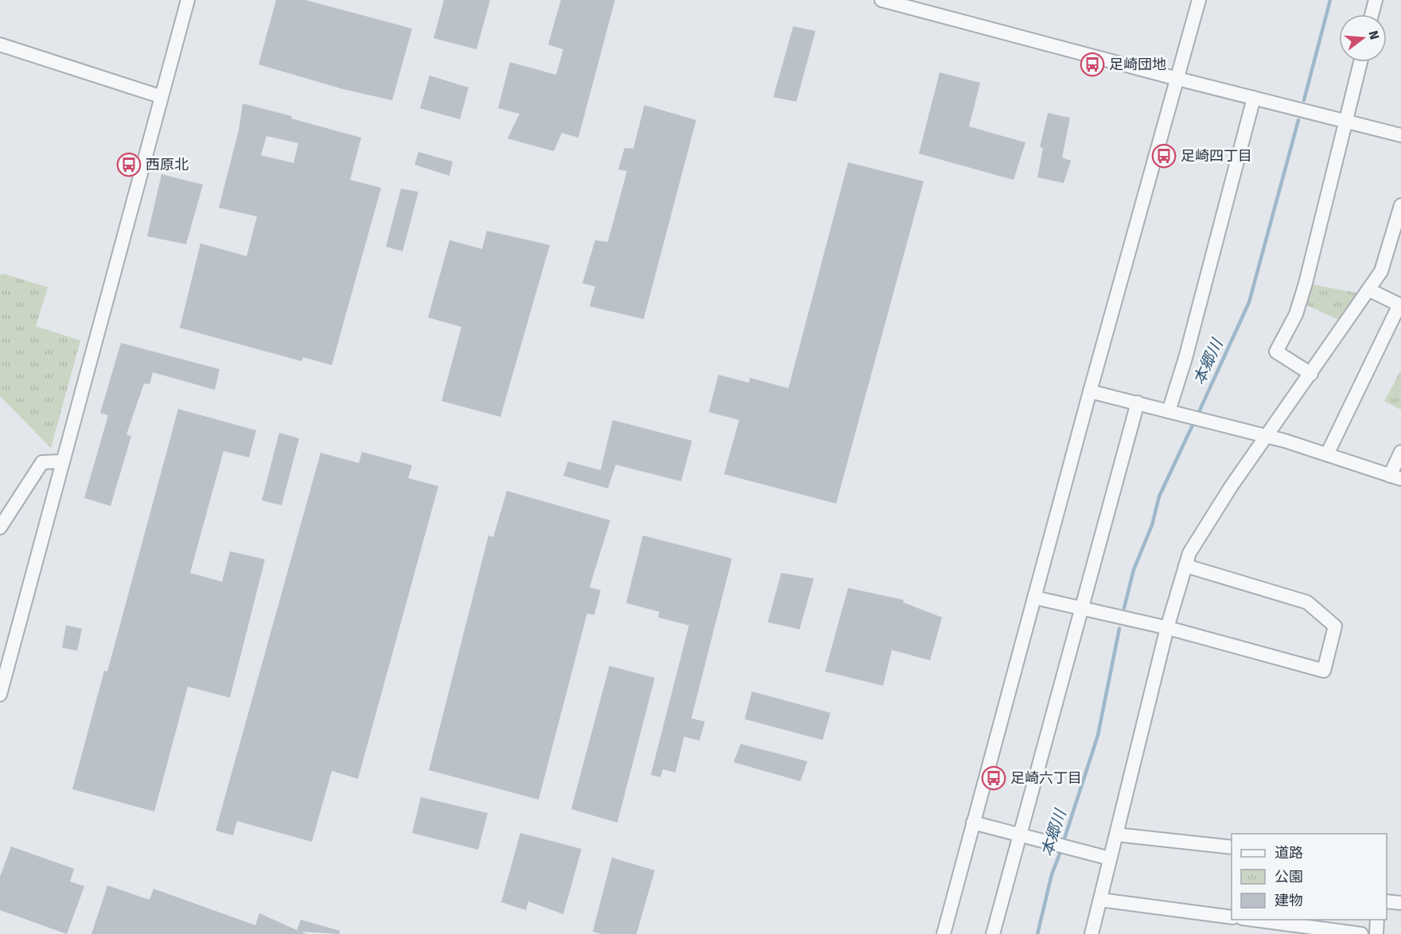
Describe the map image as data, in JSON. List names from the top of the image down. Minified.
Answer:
{"water":["本郷川"],"places":{"bus stop":["足崎団地","足崎四丁目","西原北","足崎六丁目"]},"legend":["道路","公園","建物"],"north":"right"}
